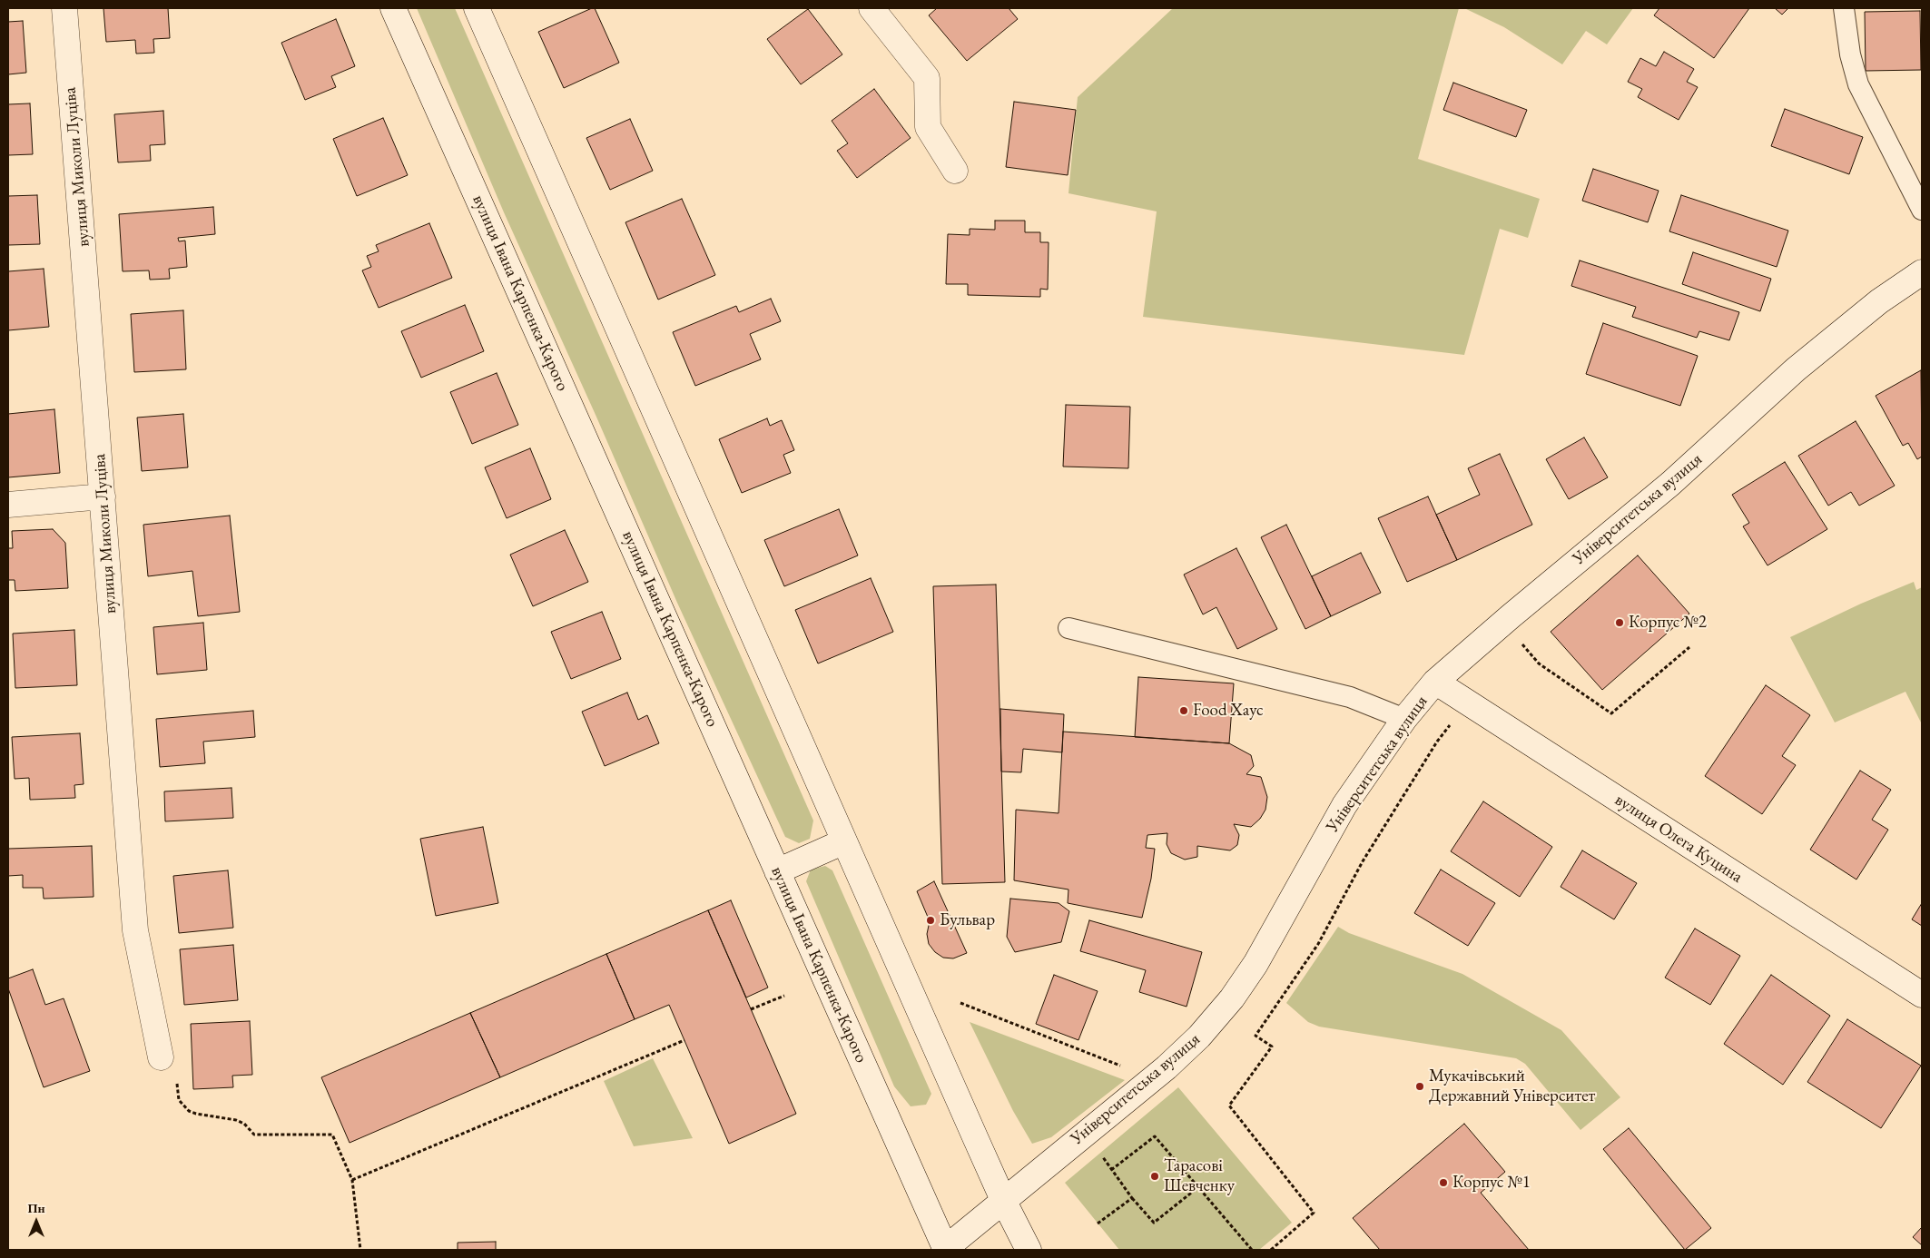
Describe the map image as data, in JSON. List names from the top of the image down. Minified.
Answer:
{"streets":{"main road":["вулиця Миколи Луціва","вулиця Івана Карпенка-Карого","Університетська вулиця","вулиця Олега Куцина"]},"crossings":[["вулиця Івана Карпенка-Карого","Університетська вулиця"],["Університетська вулиця","вулиця Олега Куцина"]],"places":["Корпус №2","Food Хаус","Бульвар","Мукачівський Державний Університет","Тарасові Шевченку","Корпус №1"],"north":"top"}
